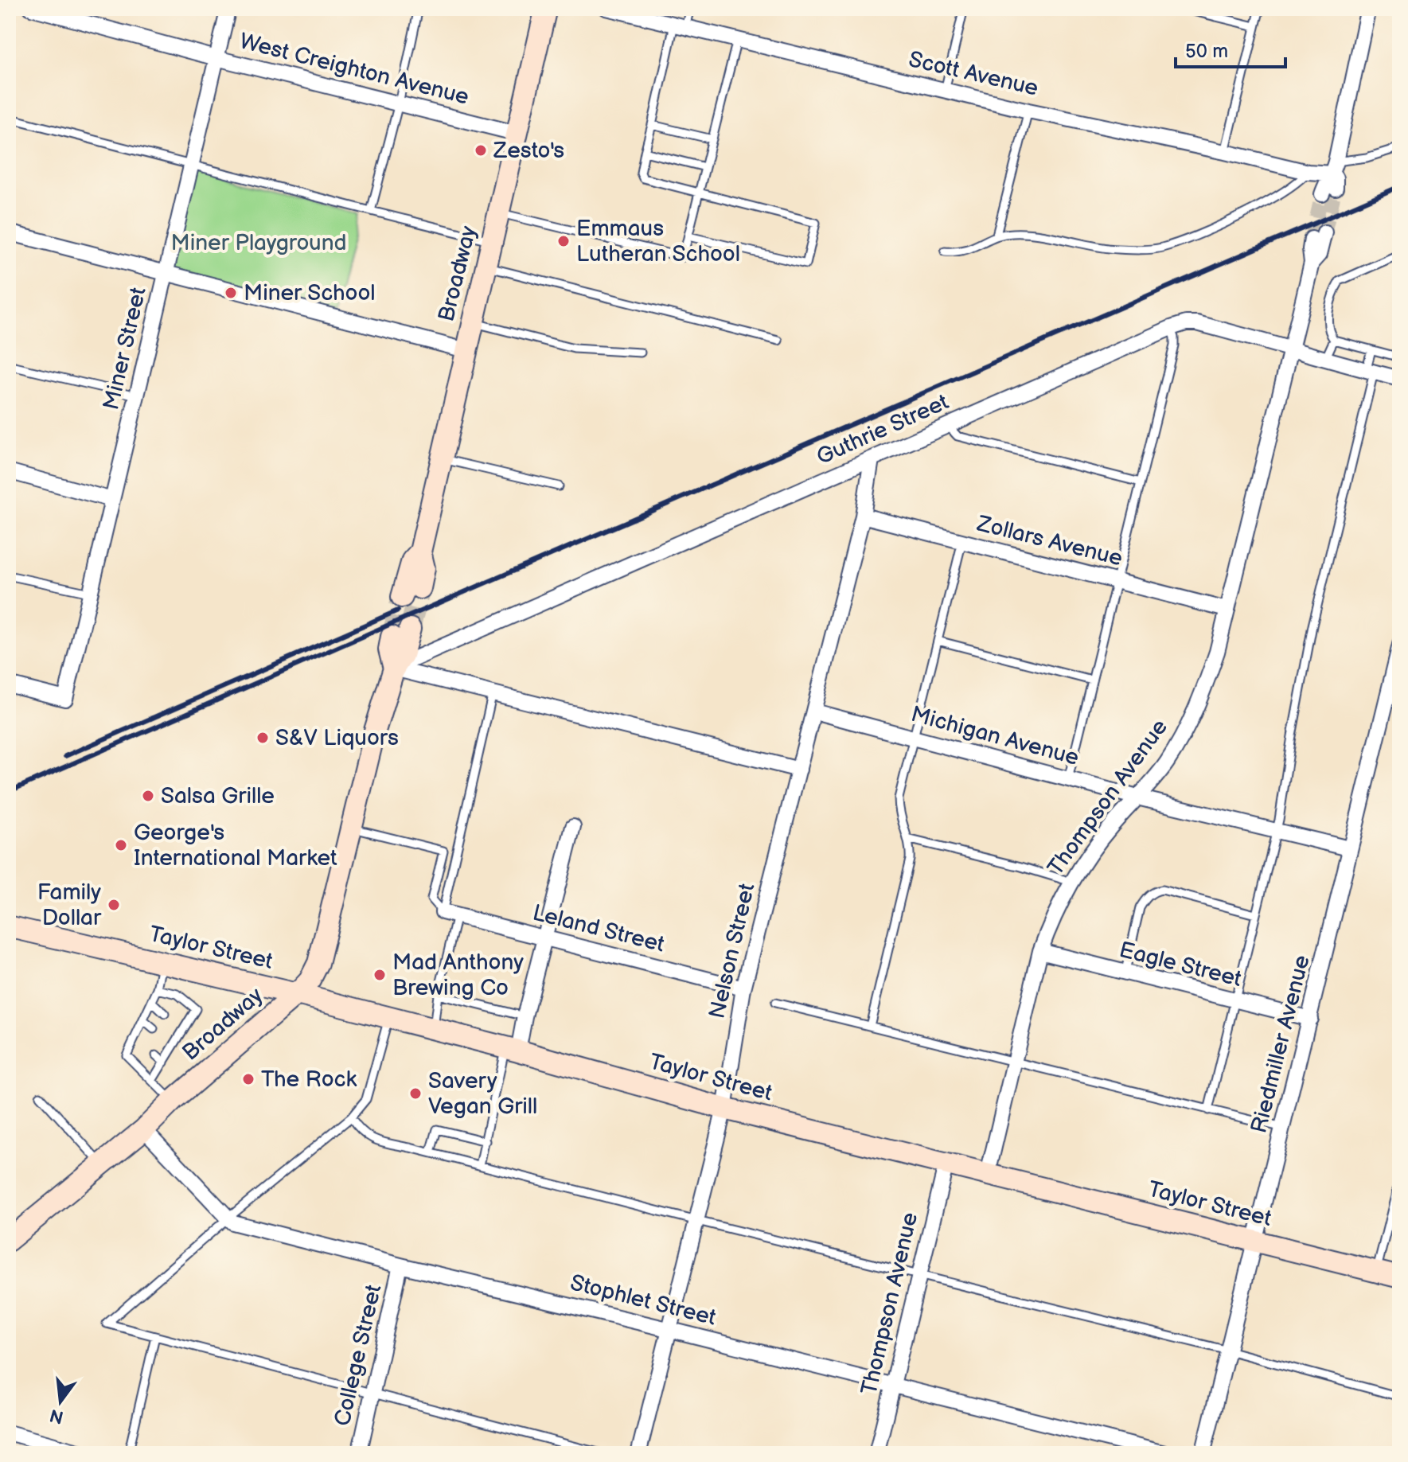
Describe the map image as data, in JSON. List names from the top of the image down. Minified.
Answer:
{"streets":{"main road":["Broadway","Taylor Street"],"street":["West Creighton Avenue","Scott Avenue","Miner Street","Guthrie Street","Zollars Avenue","Michigan Avenue","Thompson Avenue","Leland Street","Nelson Street","Eagle Street","Riedmiller Avenue","Stophlet Street","College Street"]},"crossings":[["West Creighton Avenue","Broadway"],["West Creighton Avenue","Miner Street"],["Broadway","Guthrie Street"],["Broadway","Taylor Street"],["Broadway","Stophlet Street"],["Guthrie Street","Thompson Avenue"],["Guthrie Street","Nelson Street"],["Zollars Avenue","Thompson Avenue"],["Zollars Avenue","Nelson Street"],["Michigan Avenue","Thompson Avenue"],["Michigan Avenue","Nelson Street"],["Michigan Avenue","Riedmiller Avenue"],["Thompson Avenue","Taylor Street"],["Thompson Avenue","Eagle Street"],["Thompson Avenue","Stophlet Street"],["Leland Street","Nelson Street"],["Taylor Street","Nelson Street"],["Taylor Street","Riedmiller Avenue"],["Nelson Street","Stophlet Street"],["Eagle Street","Riedmiller Avenue"],["Stophlet Street","College Street"]],"parks":["Miner Playground"],"places":["Zesto's","Emmaus Lutheran School","Miner School","S&V Liquors","Salsa Grille","George's International Market","Family Dollar","Mad Anthony Brewing Co","The Rock","Savery Vegan Grill"],"scale_bar":"50 m","north":"bottom"}
